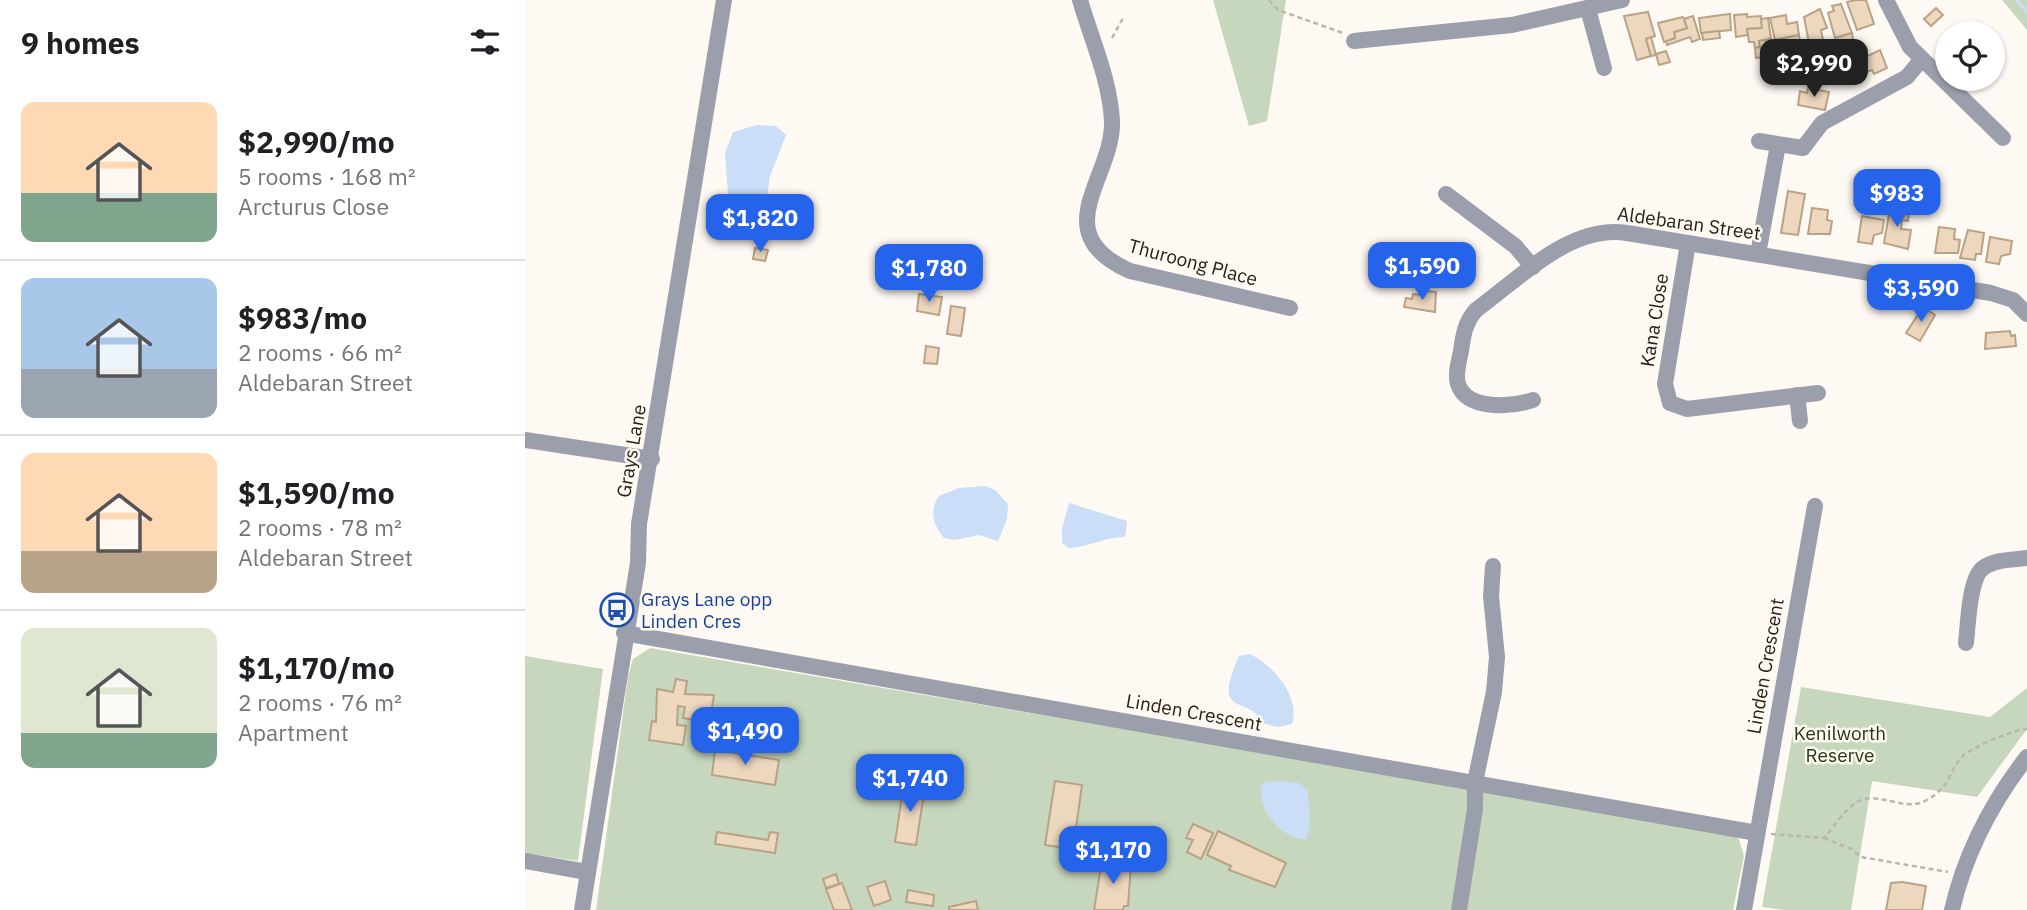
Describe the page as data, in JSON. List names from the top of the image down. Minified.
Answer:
{"streets":{"street":["Aldebaran Street","Thuroong Place","Kana Close","Grays Lane","Linden Crescent"]},"crossings":[["Aldebaran Street","Kana Close"],["Grays Lane","Linden Crescent"]],"parks":["Kenilworth Reserve"],"places":{"bus stop":["Grays Lane opp Linden Cres"]},"page":{"heading":"9 homes","price":["$2,990","$983","$1,820","$1,590","$1,780","$3,590","$1,490","$1,740","$1,170"],"list":[{"name":"$2,990/mo","note":"5 rooms · 168 m² · Arcturus Close"},{"name":"$983/mo","note":"2 rooms · 66 m² · Aldebaran Street"},{"name":"$1,590/mo","note":"2 rooms · 78 m² · Aldebaran Street"},{"name":"$1,170/mo","note":"2 rooms · 76 m² · Apartment"}]}}
